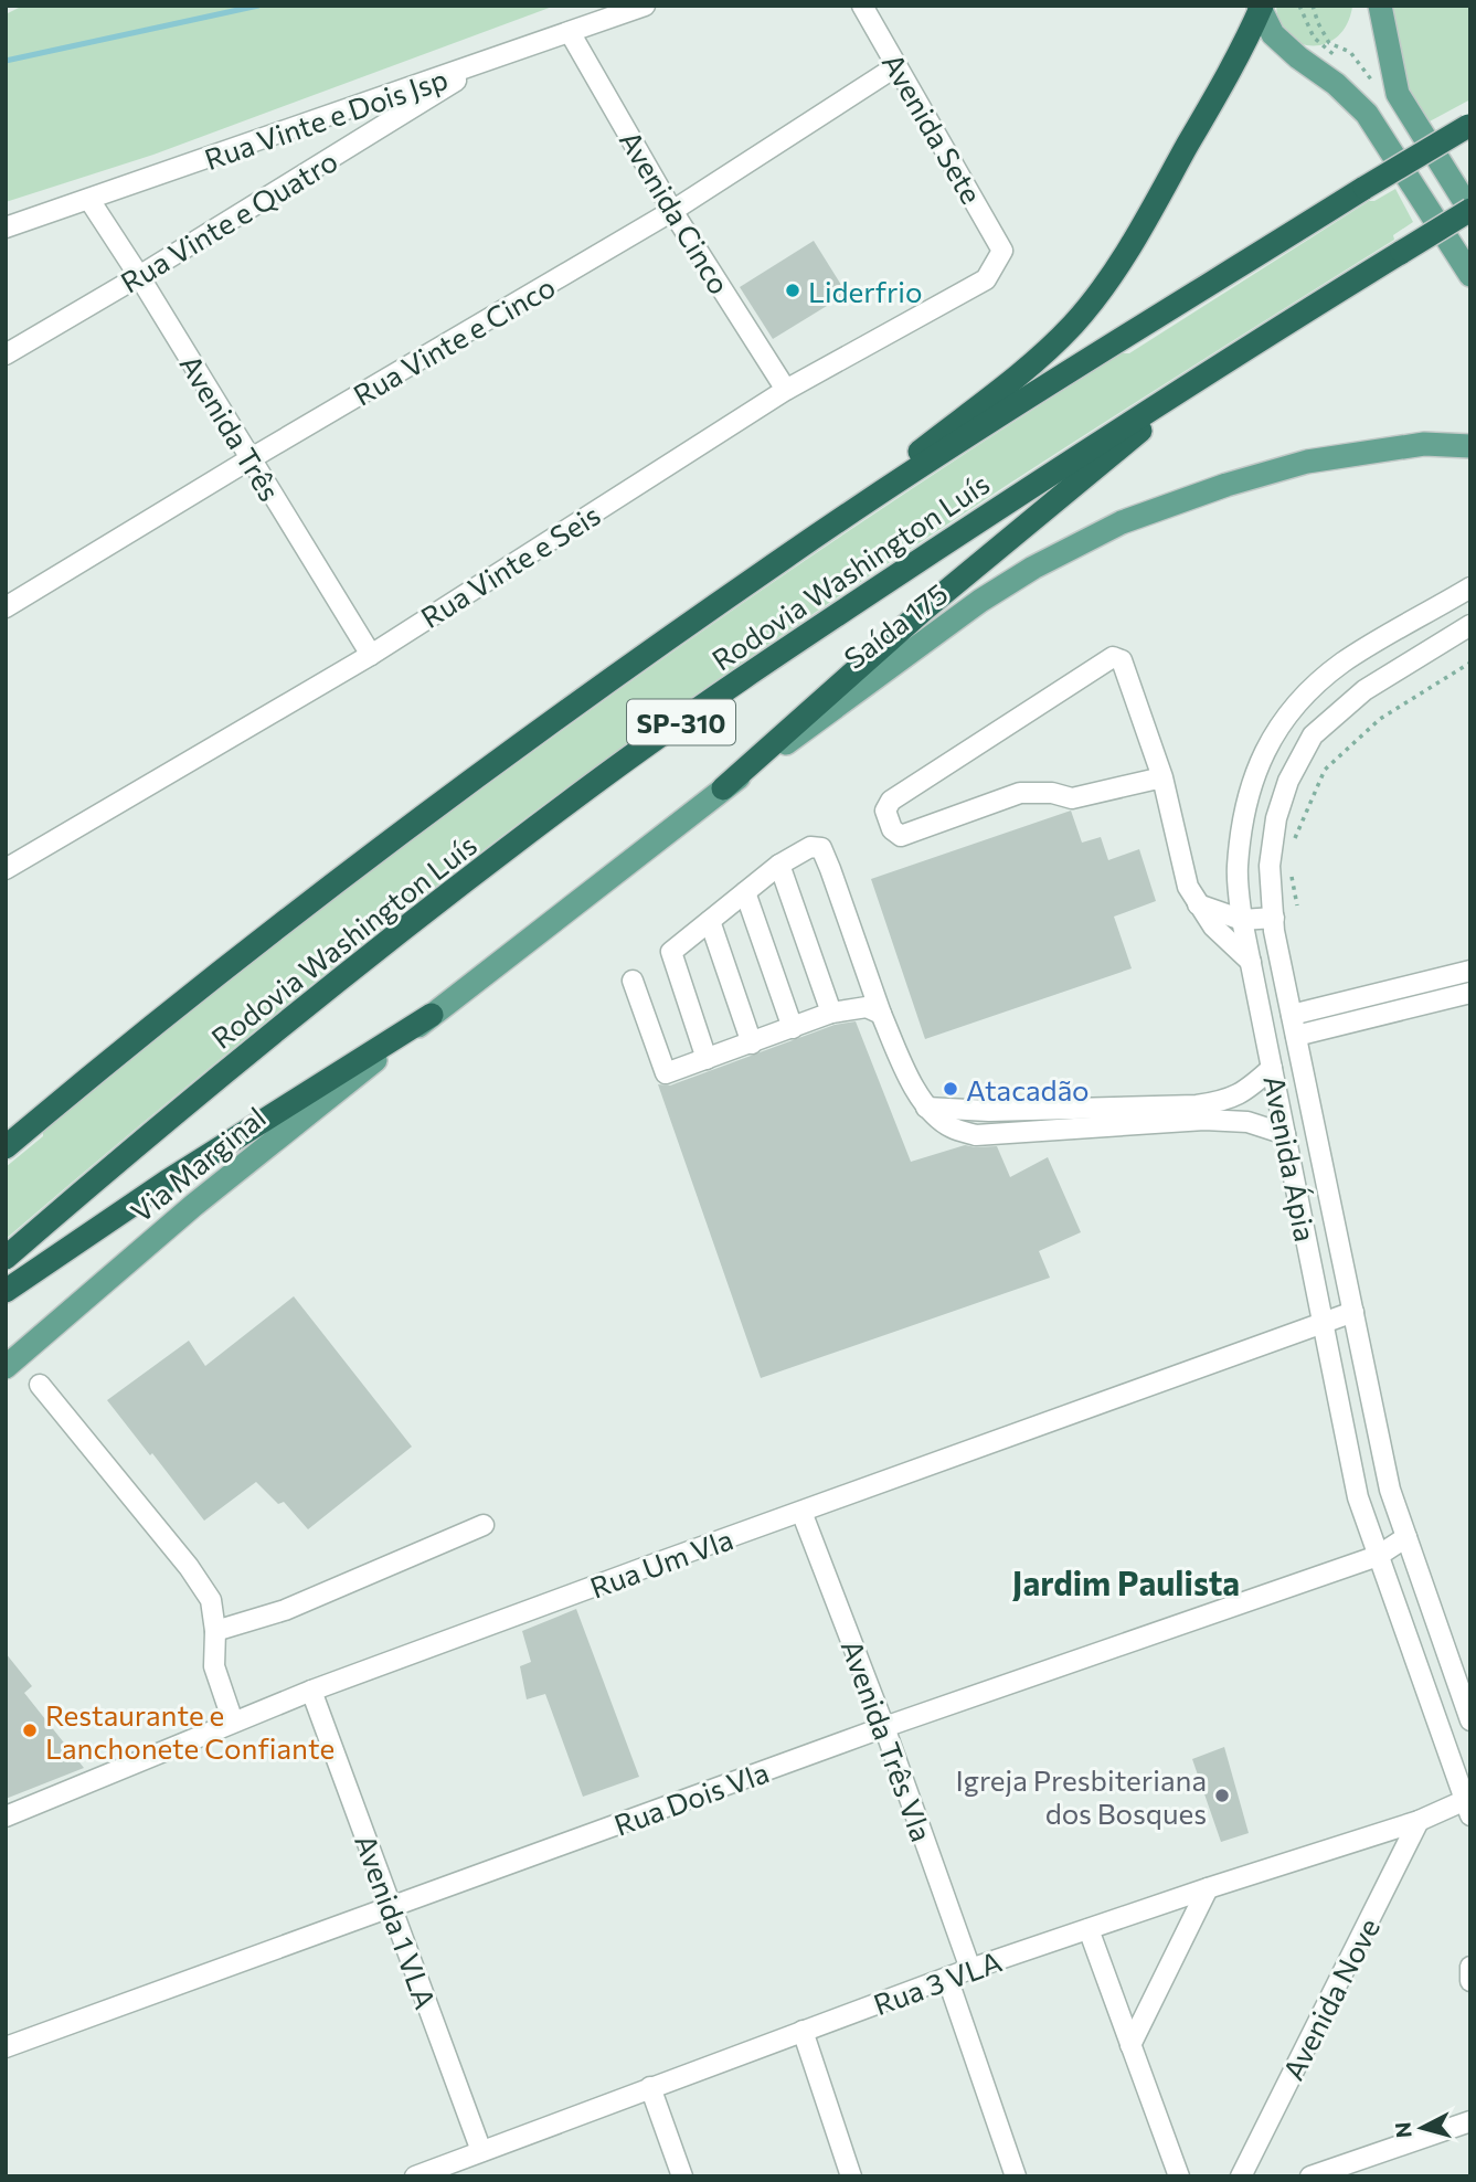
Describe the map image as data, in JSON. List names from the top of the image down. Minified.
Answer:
{"streets":{"highway":["Rodovia Washington Luís","SP-310"],"main road":["Saída 175","Via Marginal"],"street":["Rua Vinte e Dois Jsp","Avenida Sete","Avenida Cinco","Rua Vinte e Quatro","Rua Vinte e Cinco","Avenida Três","Rua Vinte e Seis","Avenida Ápia","Rua Um Vla","Avenida Três Vla","Rua Dois Vla","Avenida 1 VLA","Rua 3 VLA","Avenida Nove"]},"crossings":[["Rua Vinte e Dois Jsp","Avenida Cinco"],["Rua Vinte e Dois Jsp","Rua Vinte e Quatro"],["Rua Vinte e Dois Jsp","Avenida Três"],["Avenida Sete","Rua Vinte e Cinco"],["Avenida Sete","Rua Vinte e Seis"],["Avenida Cinco","Rua Vinte e Cinco"],["Avenida Cinco","Rua Vinte e Seis"],["Rua Vinte e Quatro","Avenida Três"],["Rua Vinte e Cinco","Avenida Três"],["Avenida Três","Rua Vinte e Seis"],["Saída 175","Via Marginal"],["Avenida Ápia","Rua Um Vla"],["Avenida Ápia","Rua Dois Vla"],["Avenida Ápia","Rua 3 VLA"],["Rua Um Vla","Avenida Três Vla"],["Rua Um Vla","Avenida 1 VLA"],["Avenida Três Vla","Rua Dois Vla"],["Avenida Três Vla","Rua 3 VLA"],["Rua Dois Vla","Avenida 1 VLA"],["Avenida 1 VLA","Rua 3 VLA"],["Rua 3 VLA","Avenida Nove"]],"districts":["Jardim Paulista"],"places":["Liderfrio","Atacadão","Restaurante e Lanchonete Confiante","Igreja Presbiteriana dos Bosques"],"north":"left"}
